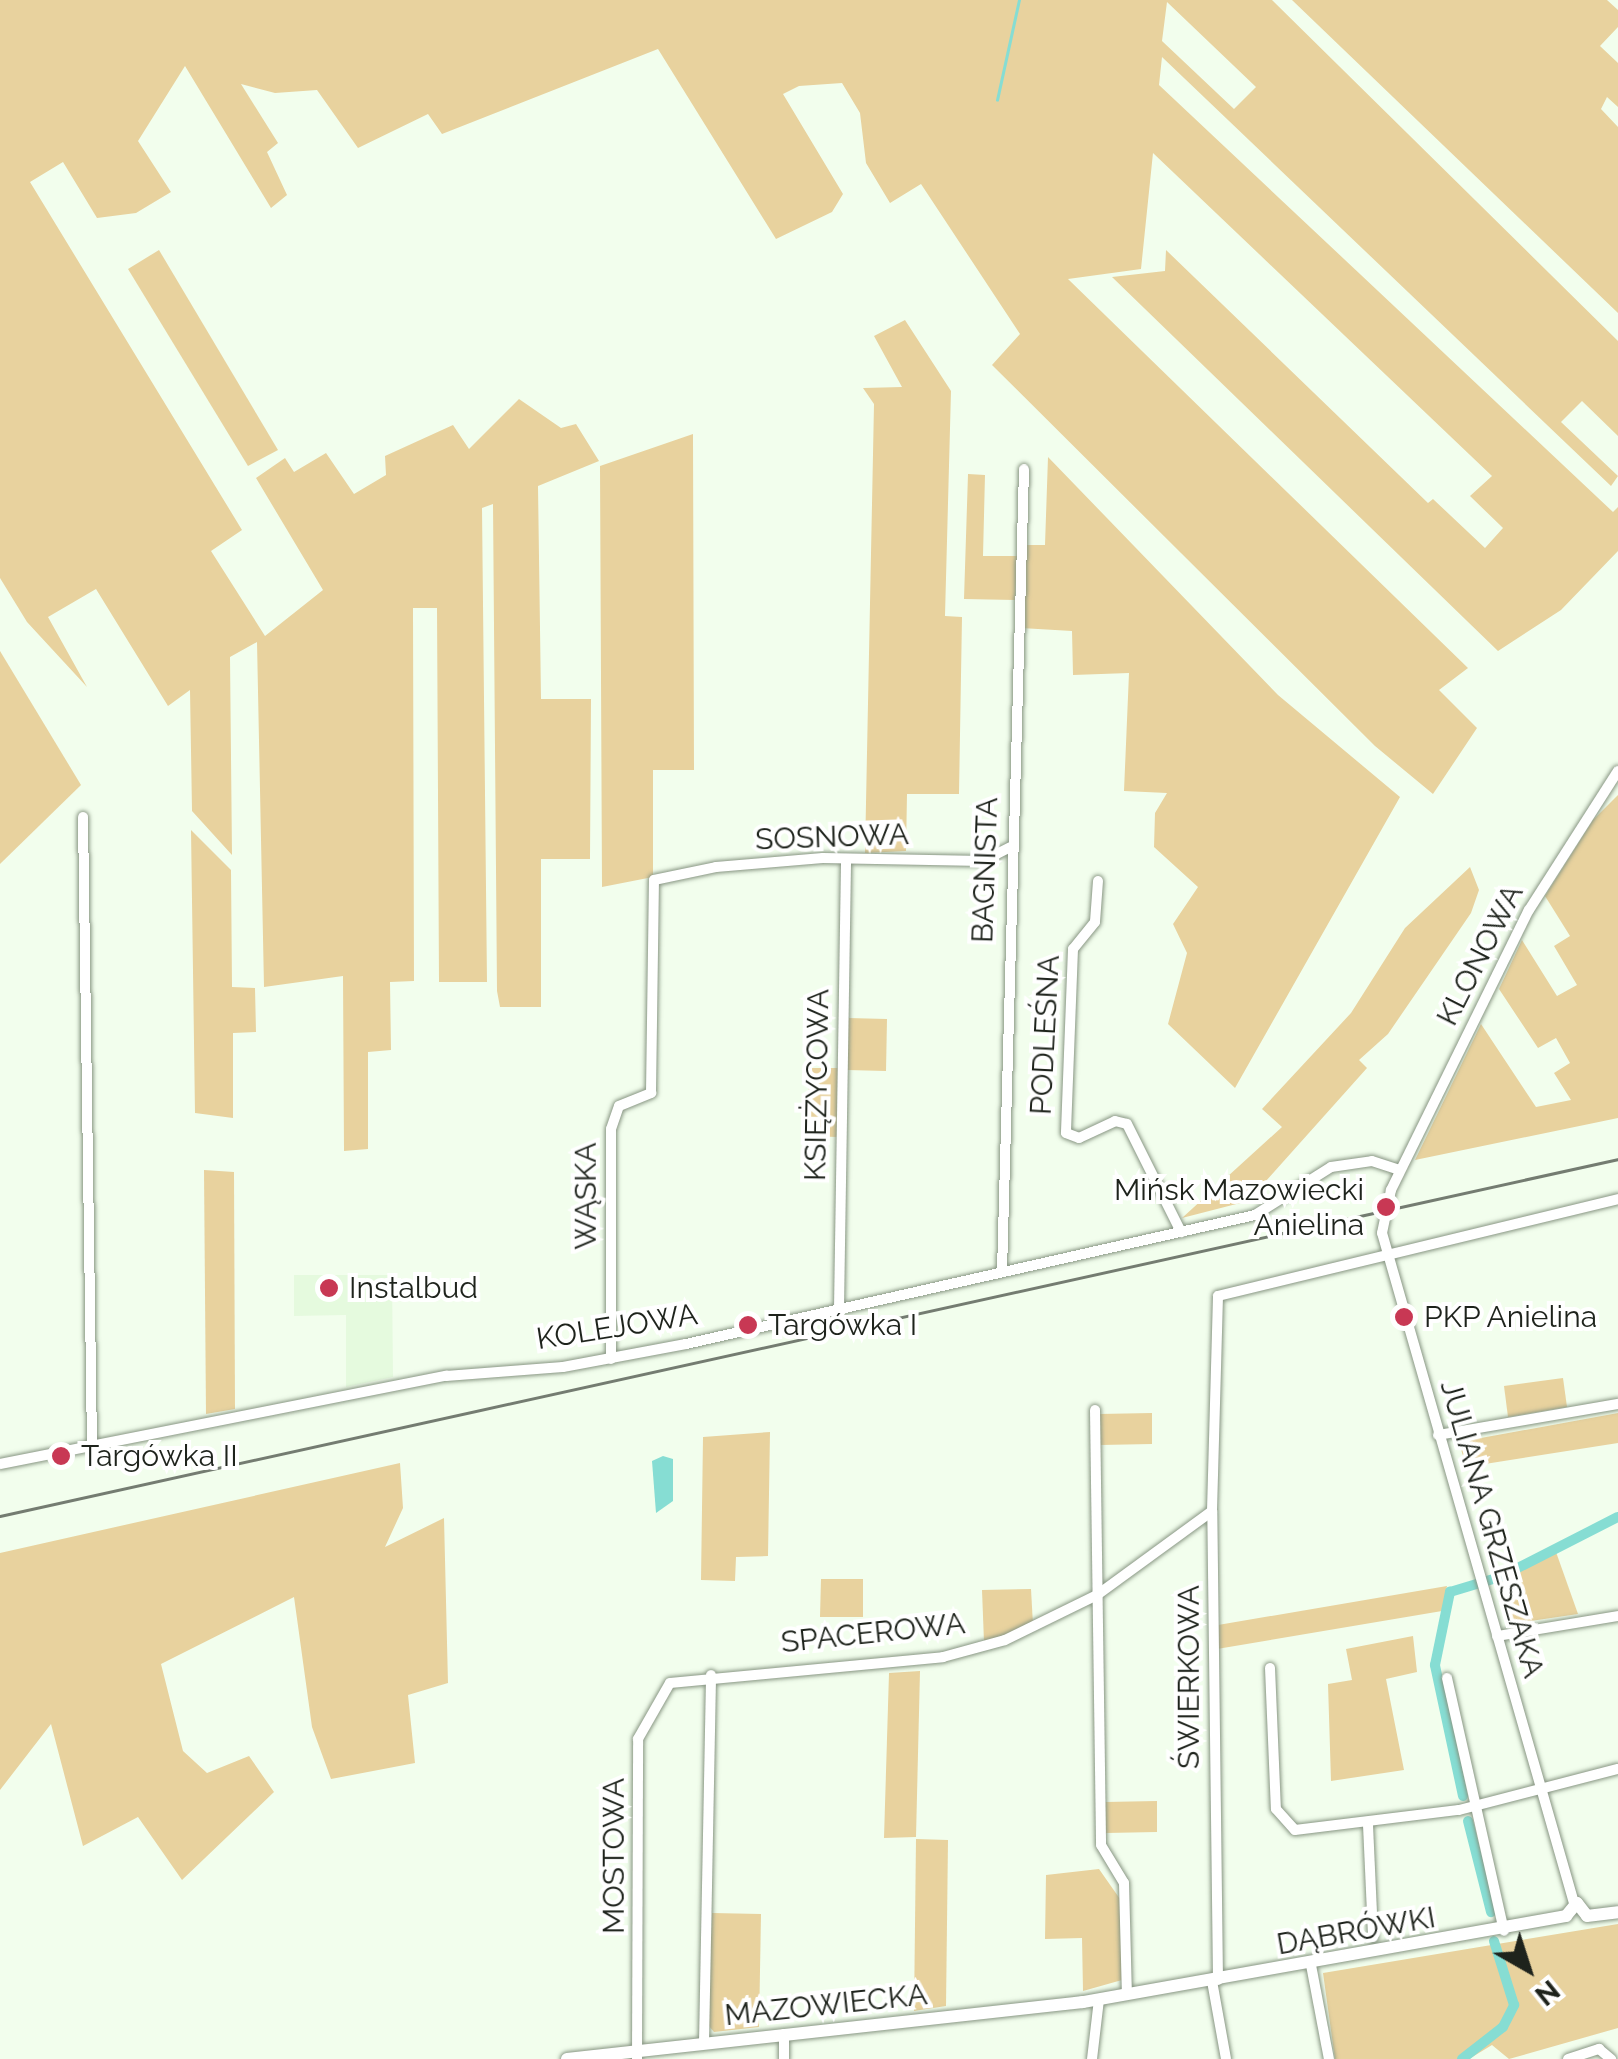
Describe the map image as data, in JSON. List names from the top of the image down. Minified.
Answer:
{"streets":{"street":["SOSNOWA","BAGNISTA","KLONOWA","PODLEŚNA","KSIĘŻYCOWA","WĄSKA","KOLEJOWA","JULIANA GRZESZAKA","SPACEROWA","ŚWIERKOWA","MOSTOWA","DĄBRÓWKI","MAZOWIECKA"]},"crossings":[["SOSNOWA","BAGNISTA"],["SOSNOWA","KSIĘŻYCOWA"],["SOSNOWA","WĄSKA"],["BAGNISTA","KOLEJOWA"],["KLONOWA","KOLEJOWA"],["KLONOWA","JULIANA GRZESZAKA"],["PODLEŚNA","KOLEJOWA"],["KSIĘŻYCOWA","KOLEJOWA"],["WĄSKA","KOLEJOWA"],["KOLEJOWA","JULIANA GRZESZAKA"],["JULIANA GRZESZAKA","ŚWIERKOWA"],["SPACEROWA","ŚWIERKOWA"],["SPACEROWA","MOSTOWA"],["ŚWIERKOWA","DĄBRÓWKI"],["MOSTOWA","MAZOWIECKA"],["DĄBRÓWKI","MAZOWIECKA"]],"places":["Mińsk Mazowiecki Anielina","Instalbud","PKP Anielina","Targówka I","Targówka II"],"north":"bottom right"}
